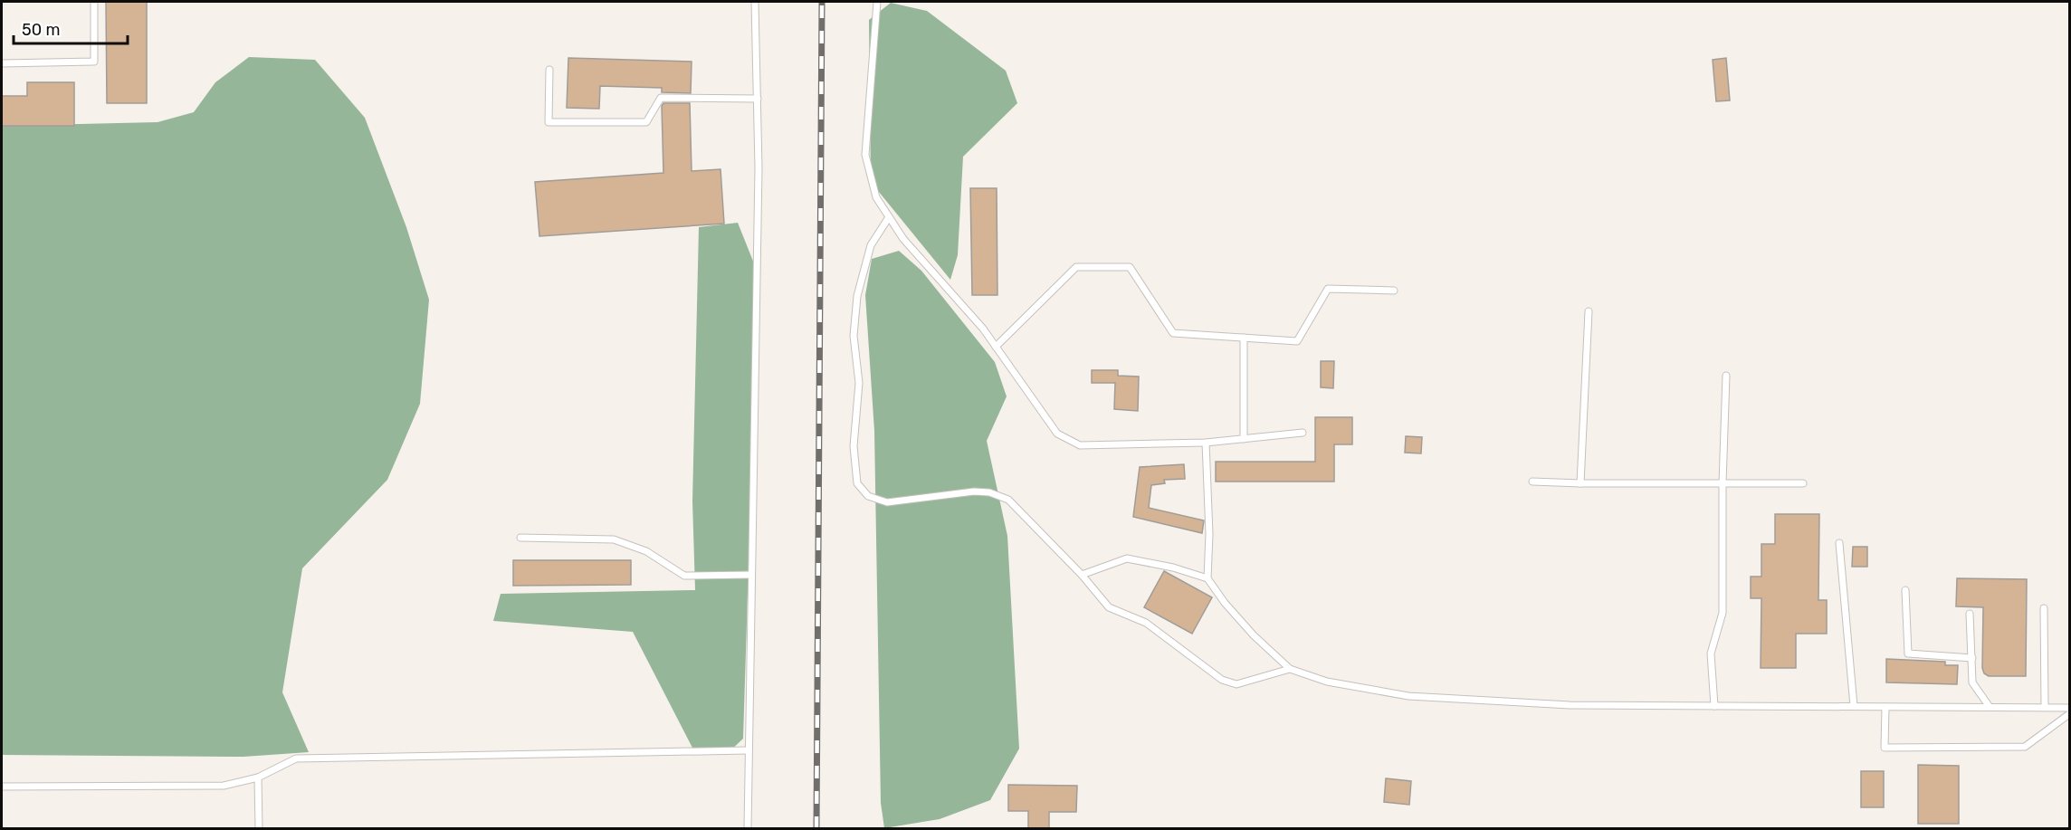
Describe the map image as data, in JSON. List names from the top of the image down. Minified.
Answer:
{"scale_bar":"50 m"}
